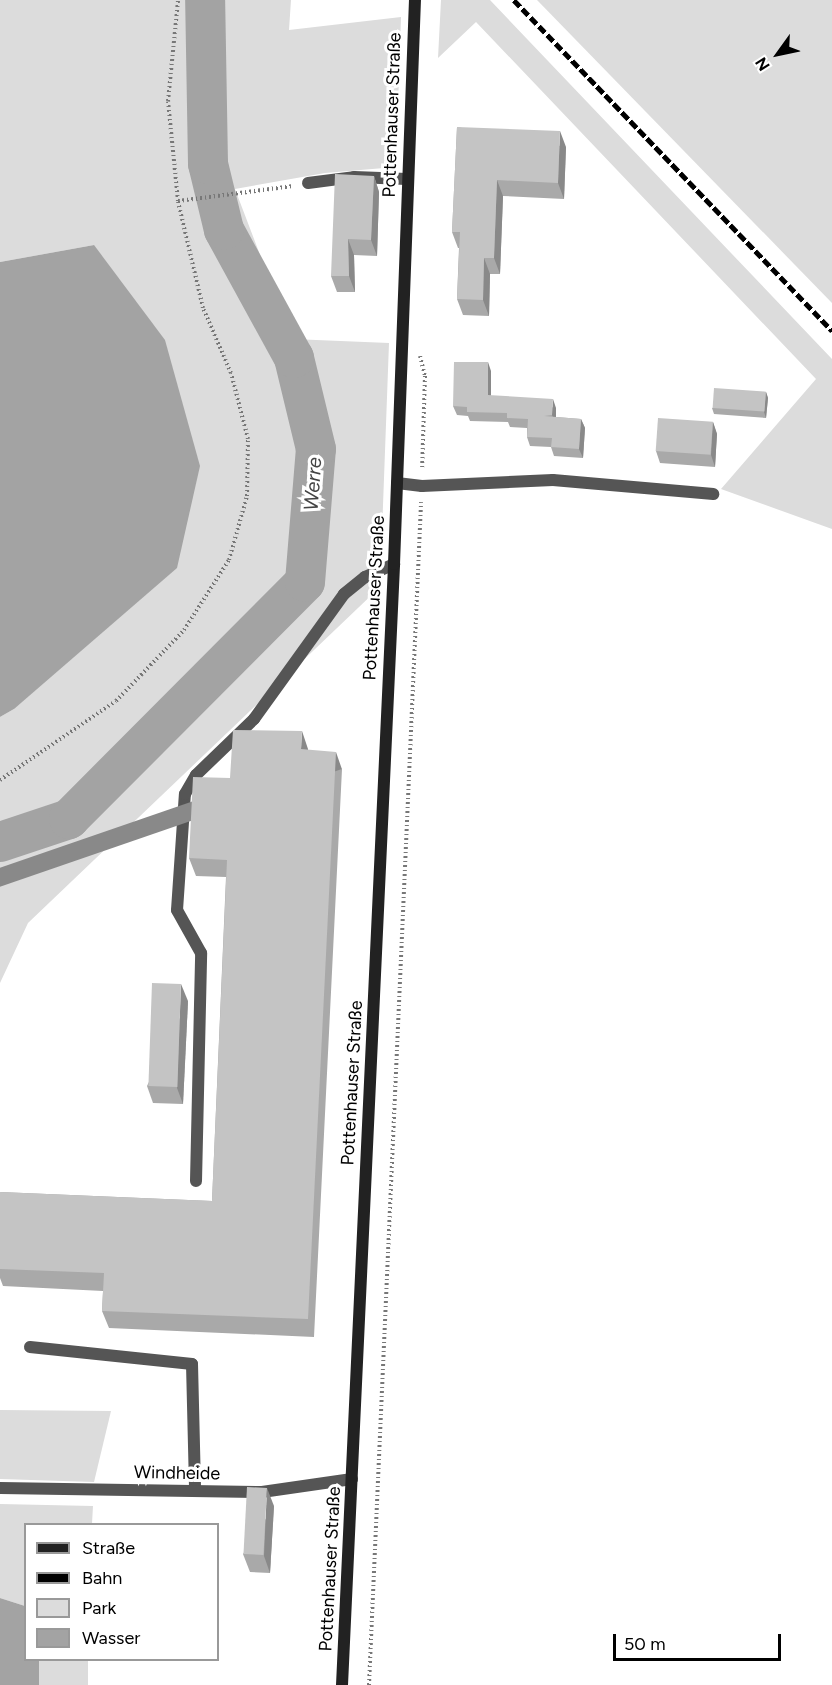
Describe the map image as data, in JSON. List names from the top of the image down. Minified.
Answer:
{"streets":{"street":["Pottenhauser Straße","Windheide"]},"crossings":[["Pottenhauser Straße","Windheide"]],"water":["Werre"],"legend":["Straße","Bahn","Park","Wasser"],"scale_bar":"50 m","north":"bottom left"}
